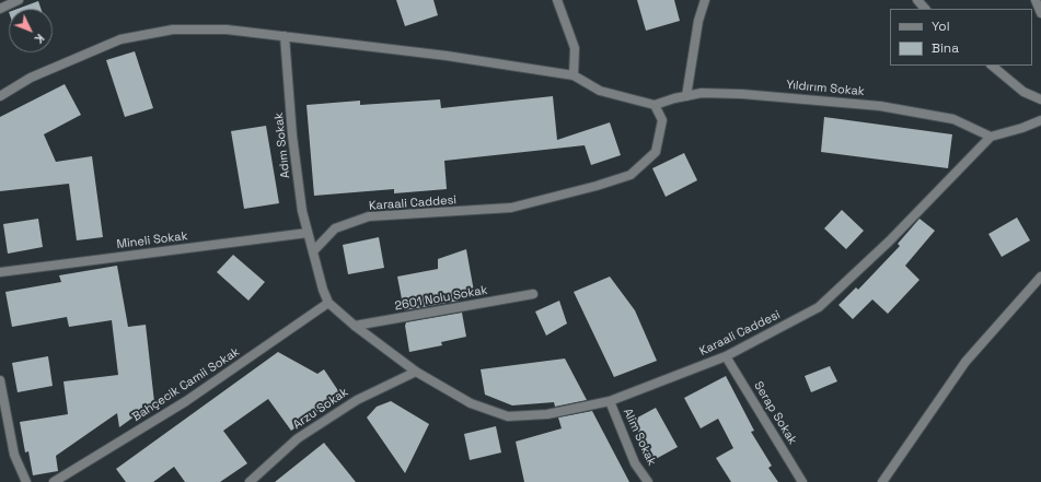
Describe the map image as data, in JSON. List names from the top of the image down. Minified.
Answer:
{"streets":{"street":["Yıldırım Sokak","Adım Sokak","Karaali Caddesi","Mineli Sokak","2601 Nolu Sokak","Bahçecik Camii Sokak","Arzu Sokak","Serap Sokak","Alim Sokak"]},"crossings":[["Yıldırım Sokak","Karaali Caddesi"],["Adım Sokak","Karaali Caddesi"],["Adım Sokak","Mineli Sokak"],["Karaali Caddesi","2601 Nolu Sokak"],["Karaali Caddesi","Bahçecik Camii Sokak"],["Karaali Caddesi","Arzu Sokak"],["Karaali Caddesi","Serap Sokak"],["Karaali Caddesi","Alim Sokak"]],"legend":["Yol","Bina"],"north":"bottom right"}
